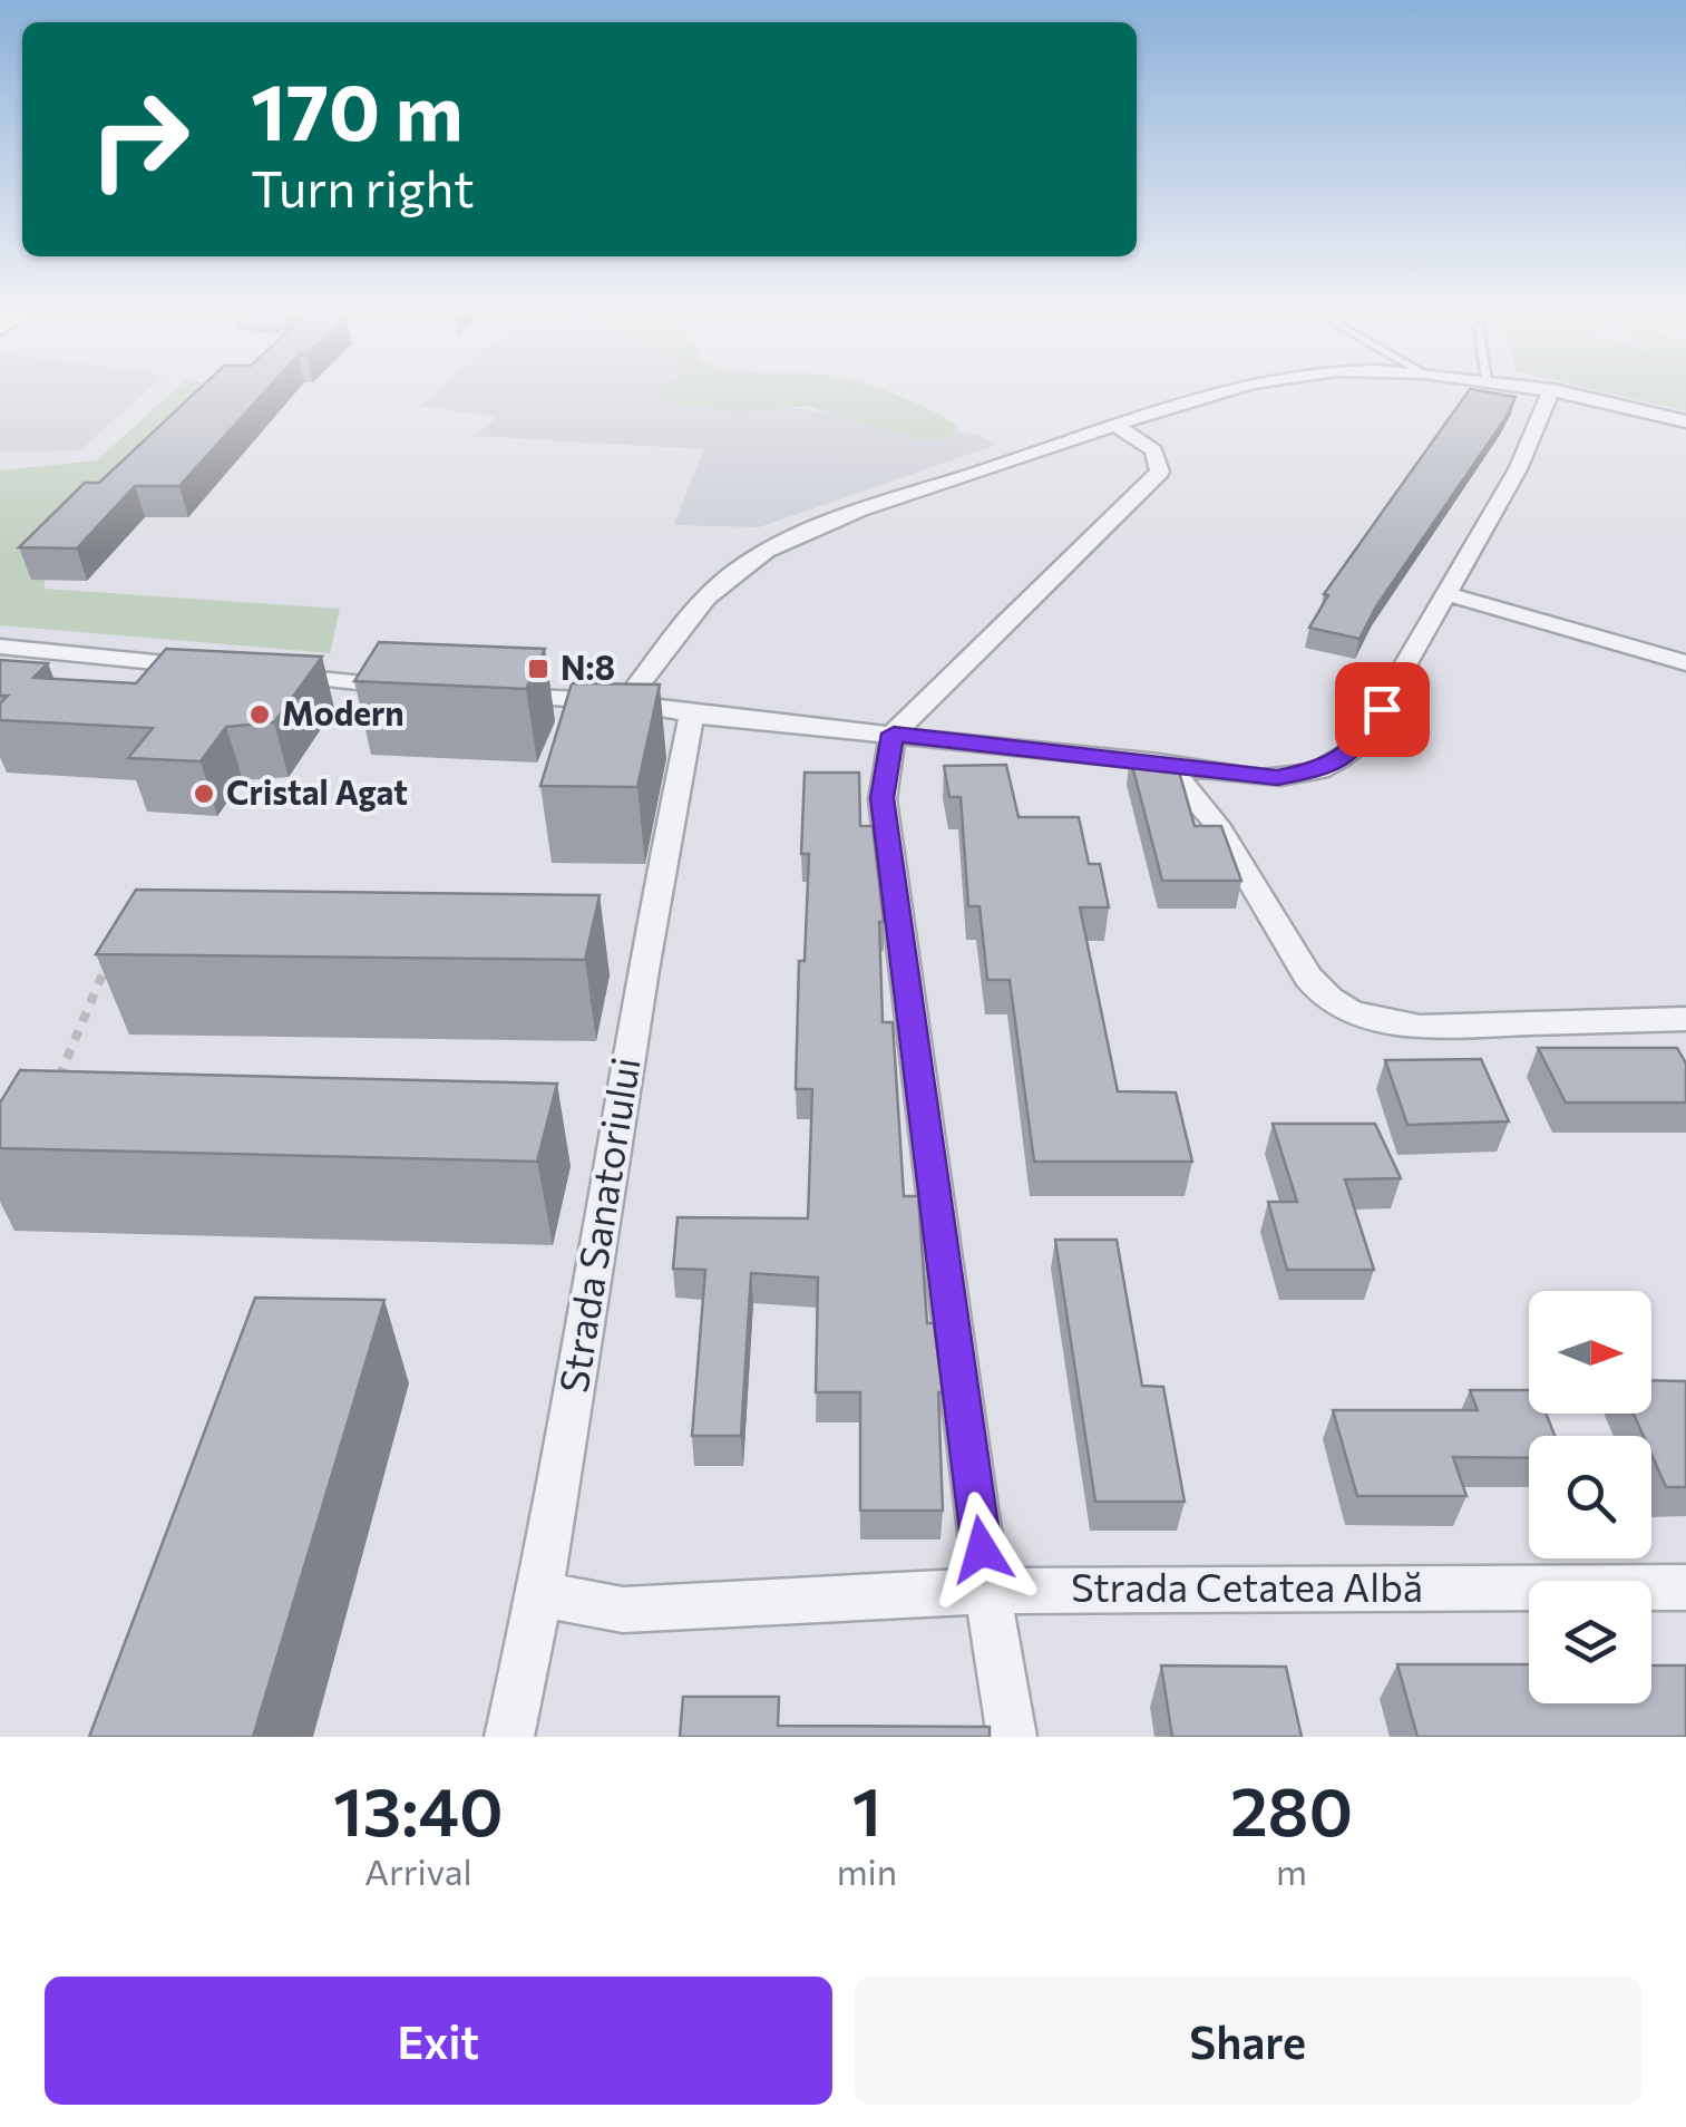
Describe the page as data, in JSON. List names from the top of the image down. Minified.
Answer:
{"streets":{"street":["Strada Sanatoriului","Strada Cetatea Albă"]},"crossings":[["Strada Sanatoriului","Strada Cetatea Albă"]],"places":{"transit":["N:8"],"other":["Modern","Cristal Agat"]},"north":"right","page":{"turn":["170 m","Turn right"],"eta":["13:40","Arrival","1","min","280","m"],"buttons":["Exit","Share"]}}
